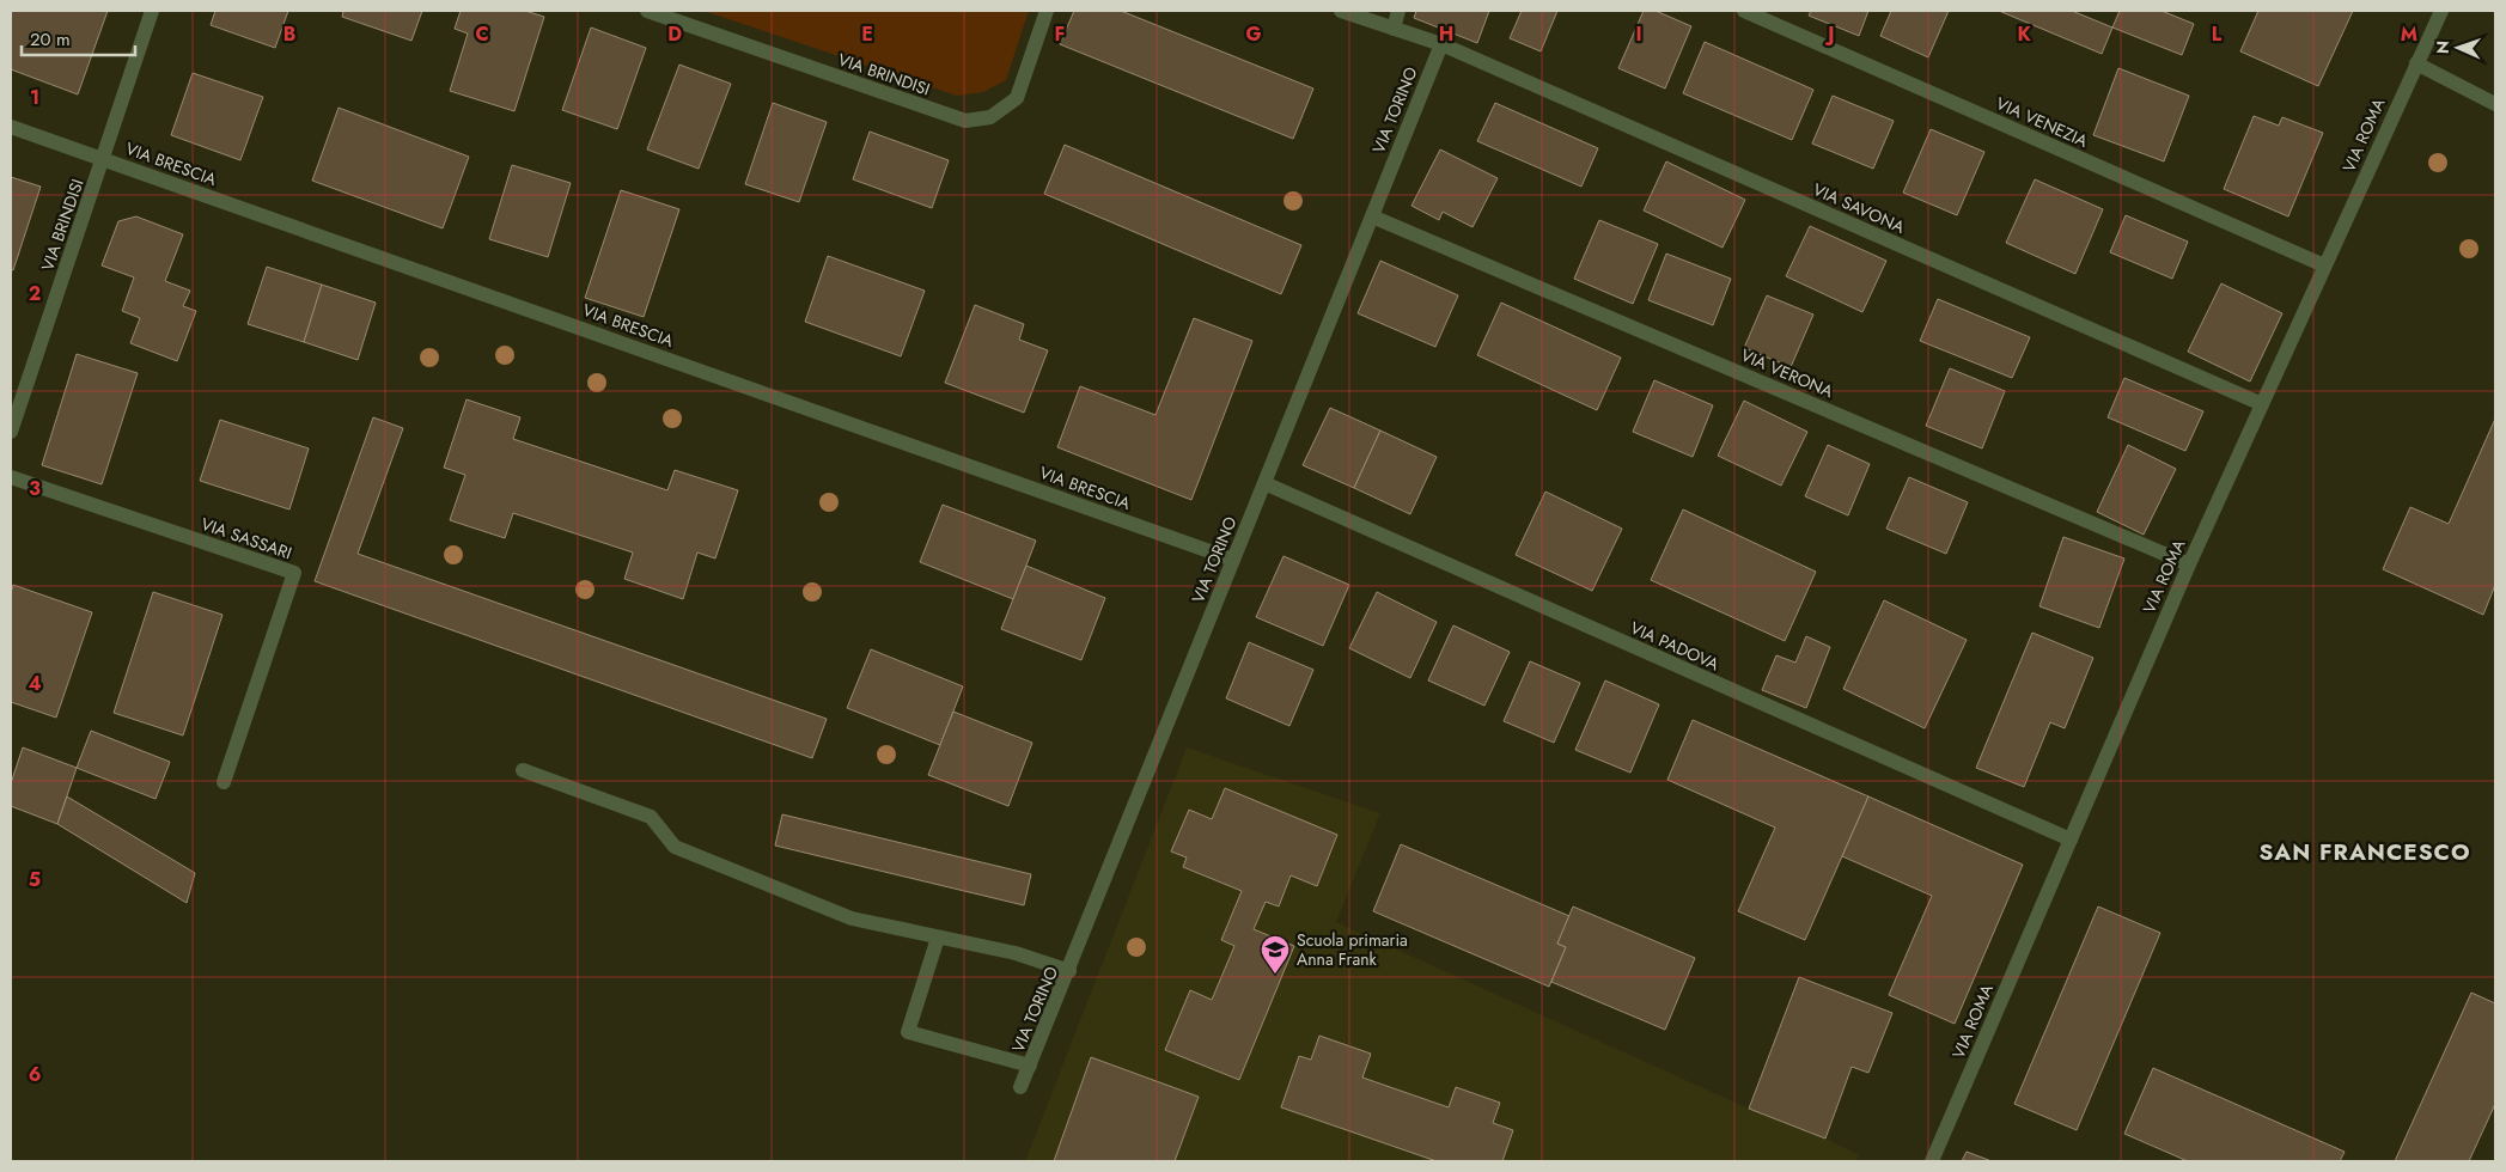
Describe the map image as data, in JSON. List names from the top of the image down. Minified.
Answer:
{"streets":{"street":["VIA BRINDISI","VIA TORINO","VIA VENEZIA","VIA ROMA","VIA BRESCIA","VIA SAVONA","VIA VERONA","VIA SASSARI","VIA PADOVA"]},"crossings":[["VIA BRINDISI","VIA BRESCIA"],["VIA TORINO","VIA BRESCIA"],["VIA TORINO","VIA SAVONA"],["VIA TORINO","VIA VERONA"],["VIA TORINO","VIA PADOVA"],["VIA VENEZIA","VIA ROMA"],["VIA ROMA","VIA SAVONA"],["VIA ROMA","VIA VERONA"],["VIA ROMA","VIA PADOVA"]],"districts":["SAN FRANCESCO"],"places":{"school or university":["Scuola primaria Anna Frank"]},"scale_bar":"20 m","north":"left","grid":{"columns":["B","C","D","E","F","G","H","I","J","K","L","M"],"rows":["1","2","3","4","5","6"]}}
